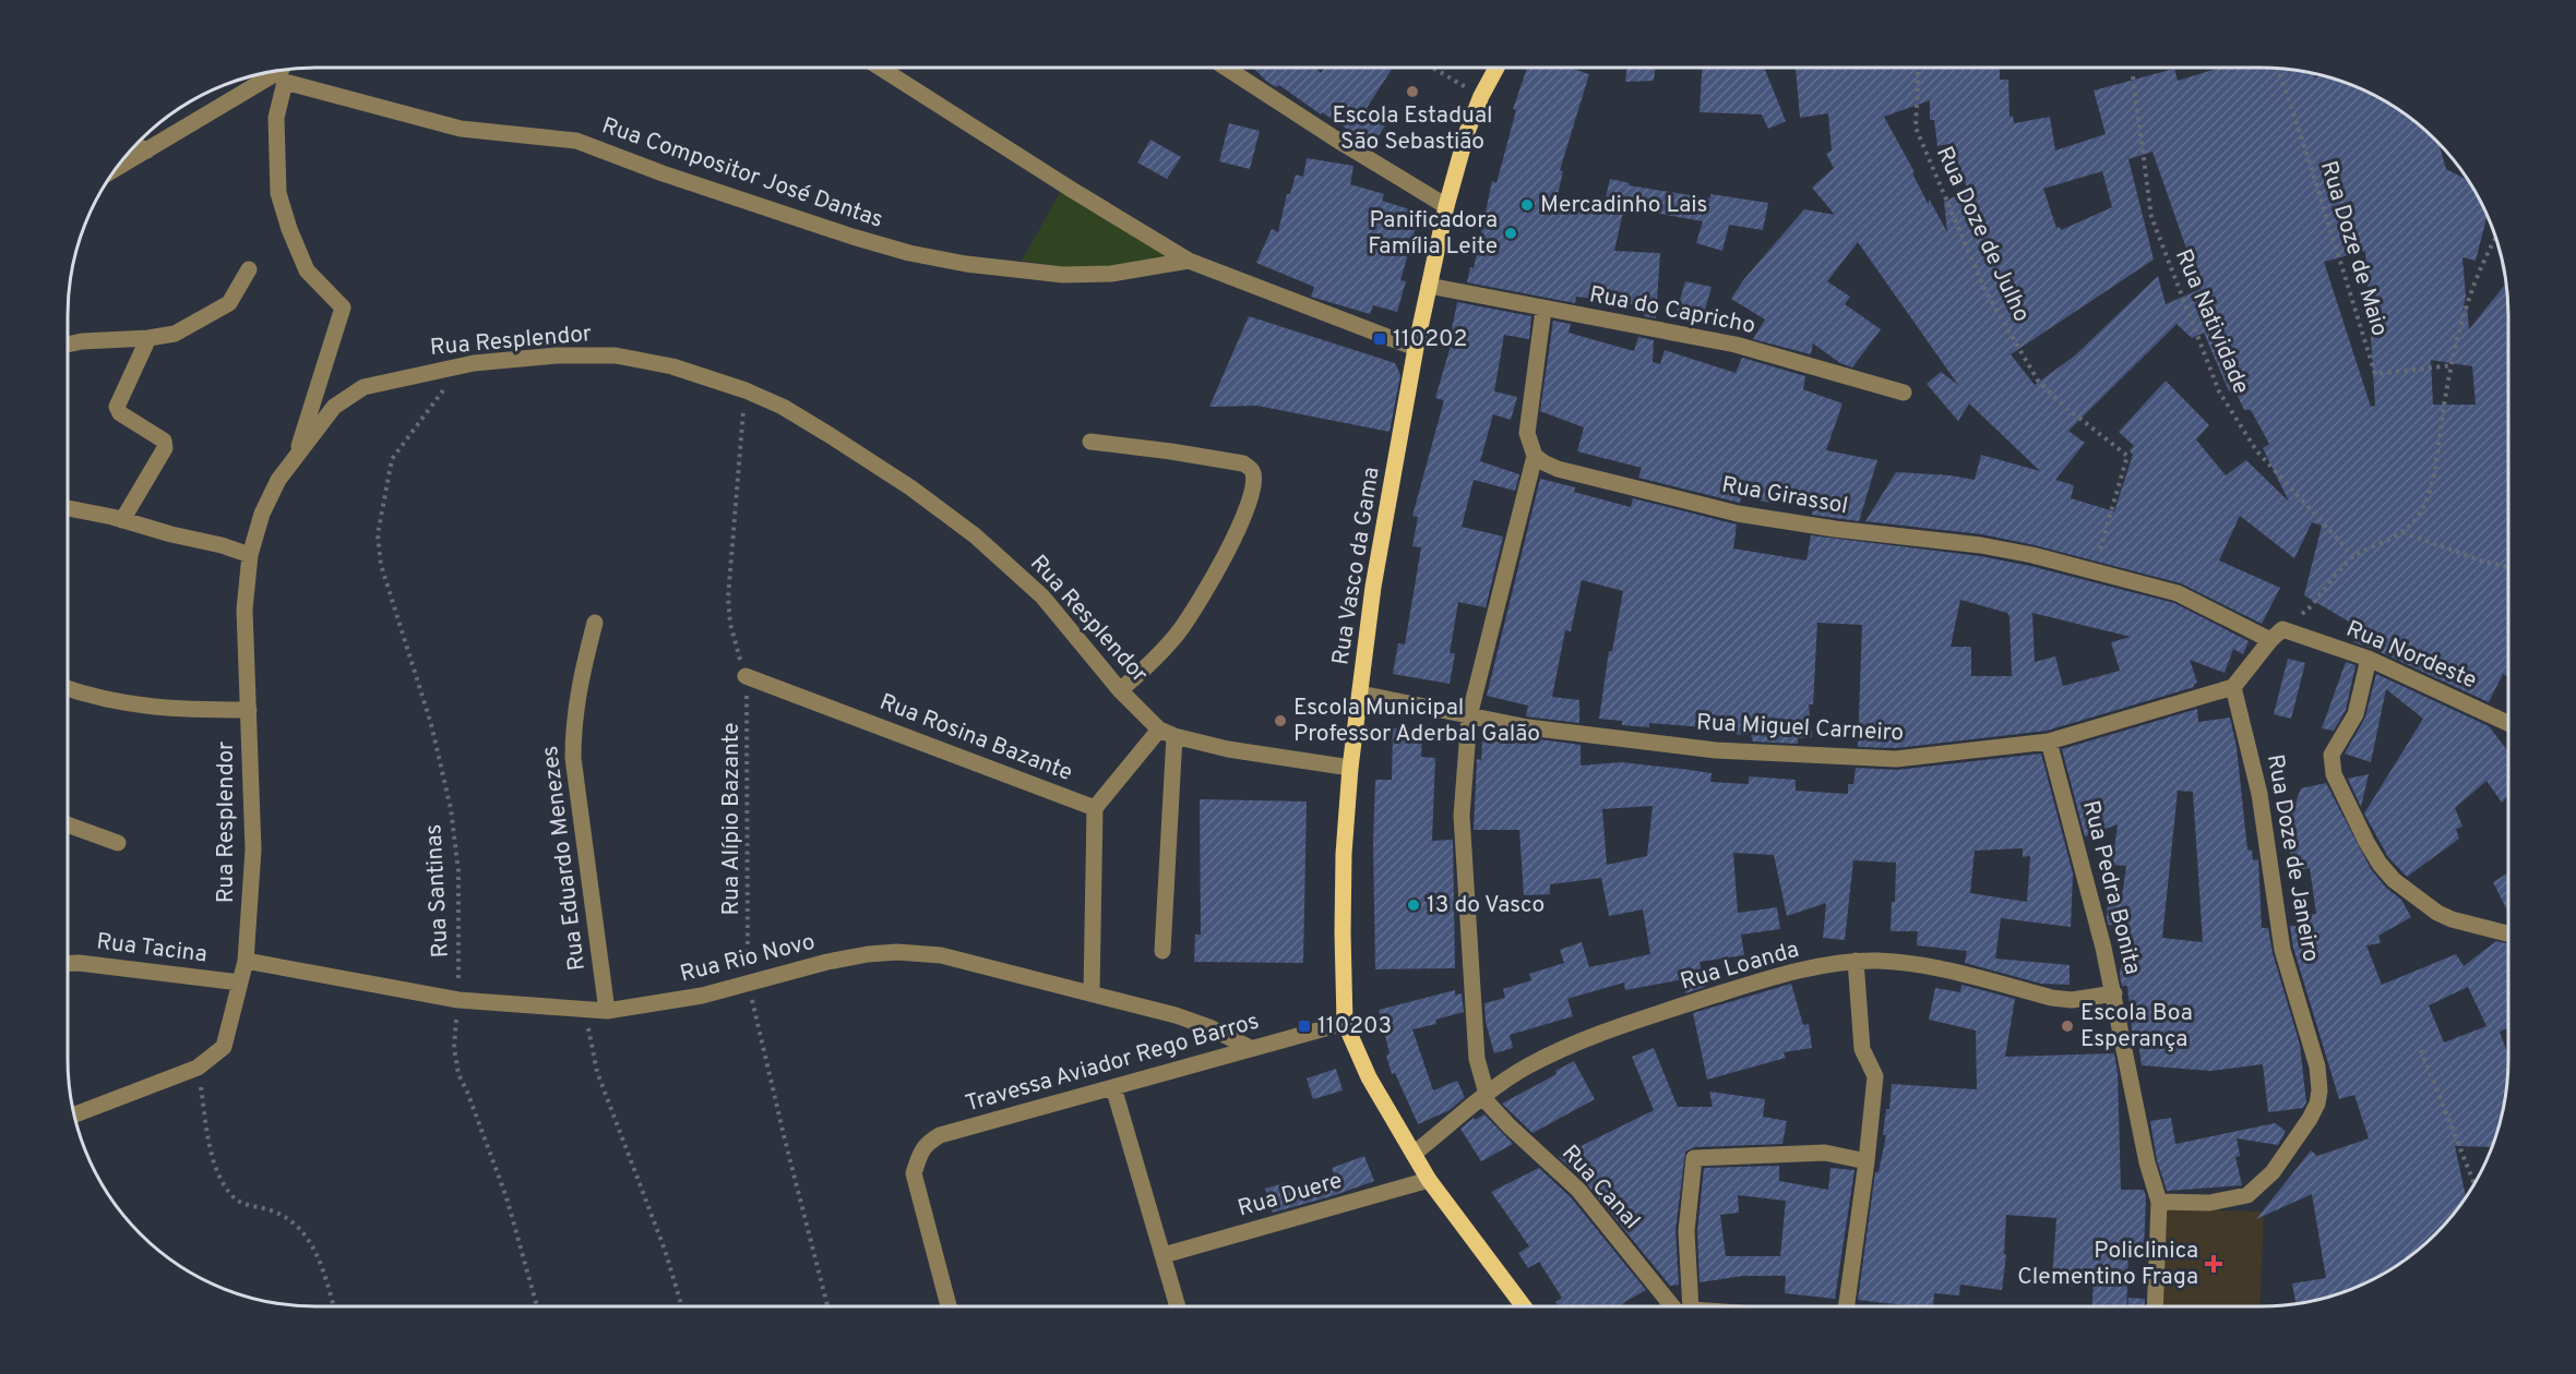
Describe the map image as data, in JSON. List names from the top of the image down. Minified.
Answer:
{"streets":{"main road":["Rua Vasco da Gama"],"street":["Rua Compositor José Dantas","Rua do Capricho","Rua Resplendor","Rua Girassol","Rua Nordeste","Rua Miguel Carneiro","Rua Rosina Bazante","Rua Eduardo Menezes","Rua Doze de Janeiro","Rua Pedra Bonita","Rua Tacina","Rua Rio Novo","Rua Loanda","Travessa Aviador Rego Barros","Rua Canal","Rua Duere"],"path":["Rua Doze de Julho","Rua Doze de Maio","Rua Natividade","Rua Alípio Bazante","Rua Santinas"]},"crossings":[["Rua Doze de Julho","Rua Girassol"],["Rua do Capricho","Rua Vasco da Gama"],["Rua Resplendor","Rua Alípio Bazante"],["Rua Resplendor","Rua Santinas"],["Rua Resplendor","Rua Tacina"],["Rua Resplendor","Rua Rio Novo"],["Rua Girassol","Rua Nordeste"],["Rua Vasco da Gama","Rua Miguel Carneiro"],["Rua Vasco da Gama","Rua Loanda"],["Rua Vasco da Gama","Travessa Aviador Rego Barros"],["Rua Vasco da Gama","Rua Duere"],["Rua Miguel Carneiro","Rua Doze de Janeiro"],["Rua Miguel Carneiro","Rua Pedra Bonita"],["Rua Rosina Bazante","Rua Alípio Bazante"],["Rua Alípio Bazante","Rua Rio Novo"],["Rua Eduardo Menezes","Rua Rio Novo"],["Rua Doze de Janeiro","Rua Pedra Bonita"],["Rua Pedra Bonita","Rua Loanda"],["Rua Santinas","Rua Rio Novo"],["Rua Rio Novo","Travessa Aviador Rego Barros"],["Rua Loanda","Rua Canal"]],"places":{"other":["Escola Estadual São Sebastião","Mercadinho Lais","Panificadora Família Leite","Escola Municipal Professor Aderbal Galão","13 do Vasco","Escola Boa Esperança"],"transit":["110202","110203"],"health":["Policlinica Clementino Fraga"]}}
